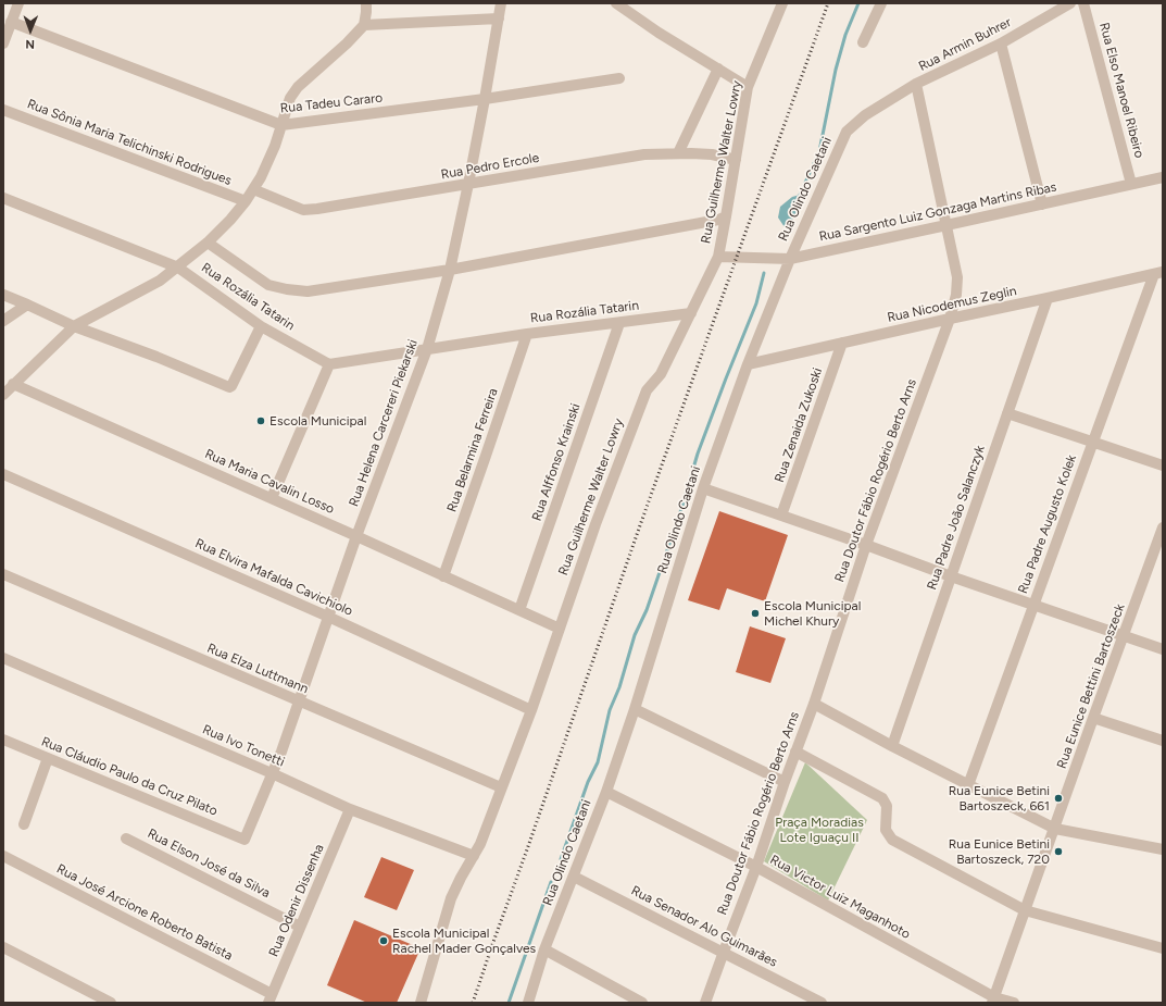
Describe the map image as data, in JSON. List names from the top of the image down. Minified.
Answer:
{"streets":{"street":["Rua Armin Buhrer","Rua Elso Manoel Ribeiro","Rua Tadeu Cararo","Rua Sônia Maria Telichinski Rodrigues","Rua Guilherme Walter Lowry","Rua Pedro Ercole","Rua Olindo Caetani","Rua Sargento Luiz Gonzaga Martins Ribas","Rua Rozália Tatarin","Rua Nicodemus Zeglin","Rua Helena Carcereri Piekarski","Rua Zenaida Zukoski","Rua Belarmina Ferreira","Rua Alffonso Krainski","Rua Doutor Fábio Rogério Berto Arns","Rua Maria Cavalin Losso","Rua Padre João Salanczyk","Rua Padre Augusto Kolek","Rua Elvira Mafalda Cavichiolo","Rua Elza Luttmann","Rua Eunice Bettini Bartoszeck","Rua Ivo Tonetti","Rua Cláudio Paulo da Cruz Pilato","Rua Elson José da Silva","Rua Victor Luiz Maganhoto","Rua Odenir Dissenha","Rua José Arcione Roberto Batista","Rua Senador Alo Guimarães"]},"crossings":[["Rua Armin Buhrer","Rua Olindo Caetani"],["Rua Armin Buhrer","Rua Doutor Fábio Rogério Berto Arns"],["Rua Elso Manoel Ribeiro","Rua Sargento Luiz Gonzaga Martins Ribas"],["Rua Tadeu Cararo","Rua Helena Carcereri Piekarski"],["Rua Guilherme Walter Lowry","Rua Pedro Ercole"],["Rua Guilherme Walter Lowry","Rua Sargento Luiz Gonzaga Martins Ribas"],["Rua Guilherme Walter Lowry","Rua Rozália Tatarin"],["Rua Guilherme Walter Lowry","Rua Maria Cavalin Losso"],["Rua Guilherme Walter Lowry","Rua Elvira Mafalda Cavichiolo"],["Rua Guilherme Walter Lowry","Rua Elza Luttmann"],["Rua Guilherme Walter Lowry","Rua Ivo Tonetti"],["Rua Pedro Ercole","Rua Helena Carcereri Piekarski"],["Rua Olindo Caetani","Rua Sargento Luiz Gonzaga Martins Ribas"],["Rua Olindo Caetani","Rua Nicodemus Zeglin"],["Rua Olindo Caetani","Rua Doutor Fábio Rogério Berto Arns"],["Rua Olindo Caetani","Rua Victor Luiz Maganhoto"],["Rua Olindo Caetani","Rua Senador Alo Guimarães"],["Rua Sargento Luiz Gonzaga Martins Ribas","Rua Doutor Fábio Rogério Berto Arns"],["Rua Rozália Tatarin","Rua Helena Carcereri Piekarski"],["Rua Rozália Tatarin","Rua Belarmina Ferreira"],["Rua Rozália Tatarin","Rua Alffonso Krainski"],["Rua Nicodemus Zeglin","Rua Zenaida Zukoski"],["Rua Nicodemus Zeglin","Rua Doutor Fábio Rogério Berto Arns"],["Rua Nicodemus Zeglin","Rua Padre João Salanczyk"],["Rua Nicodemus Zeglin","Rua Padre Augusto Kolek"],["Rua Helena Carcereri Piekarski","Rua Maria Cavalin Losso"],["Rua Helena Carcereri Piekarski","Rua Elvira Mafalda Cavichiolo"],["Rua Helena Carcereri Piekarski","Rua Elza Luttmann"],["Rua Helena Carcereri Piekarski","Rua Ivo Tonetti"],["Rua Helena Carcereri Piekarski","Rua Cláudio Paulo da Cruz Pilato"],["Rua Belarmina Ferreira","Rua Maria Cavalin Losso"],["Rua Alffonso Krainski","Rua Maria Cavalin Losso"],["Rua Doutor Fábio Rogério Berto Arns","Rua Victor Luiz Maganhoto"],["Rua Doutor Fábio Rogério Berto Arns","Rua Senador Alo Guimarães"],["Rua Eunice Bettini Bartoszeck","Rua Victor Luiz Maganhoto"],["Rua Ivo Tonetti","Rua Odenir Dissenha"],["Rua Elson José da Silva","Rua Odenir Dissenha"],["Rua Odenir Dissenha","Rua José Arcione Roberto Batista"]],"parks":["Praça Moradias Lote Iguaçu II"],"places":["Escola Municipal","Escola Municipal Michel Khury","Rua Eunice Betini Bartoszeck, 661","Rua Eunice Betini Bartoszeck, 720","Escola Municipal Rachel Mader Gonçalves"],"north":"bottom"}
